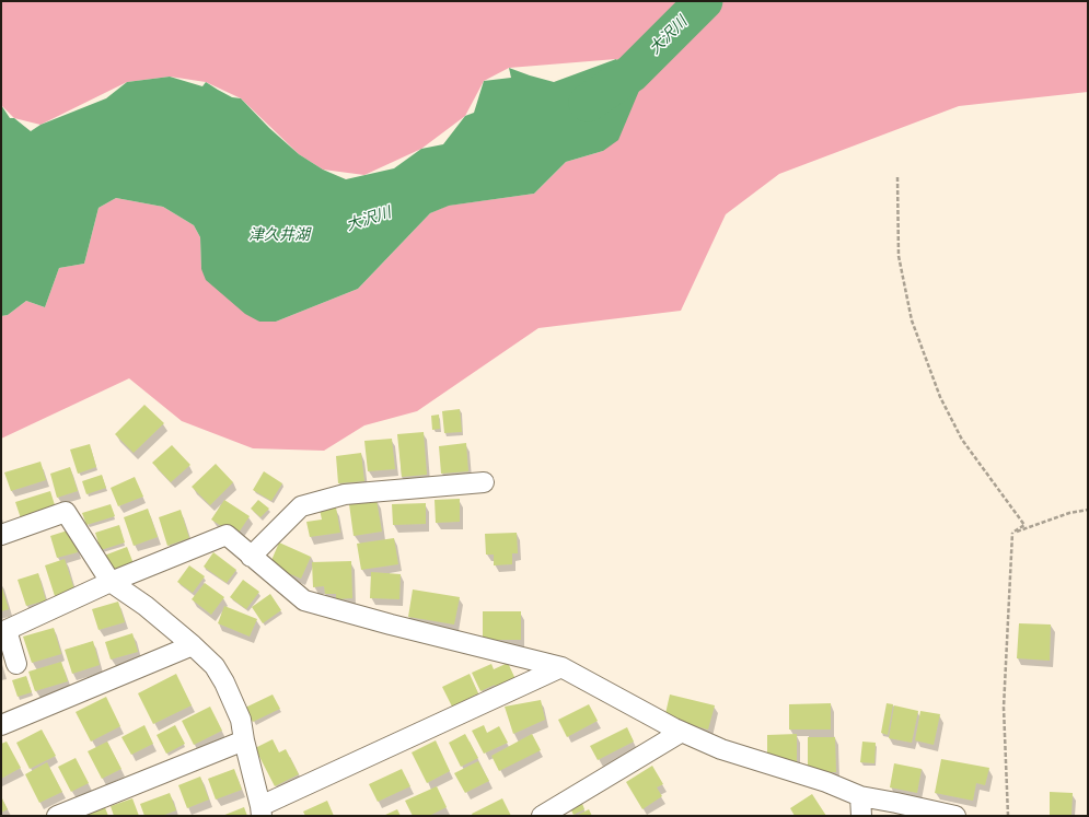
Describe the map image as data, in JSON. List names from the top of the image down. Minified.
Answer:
{"water":["大沢川","津久井湖"]}
